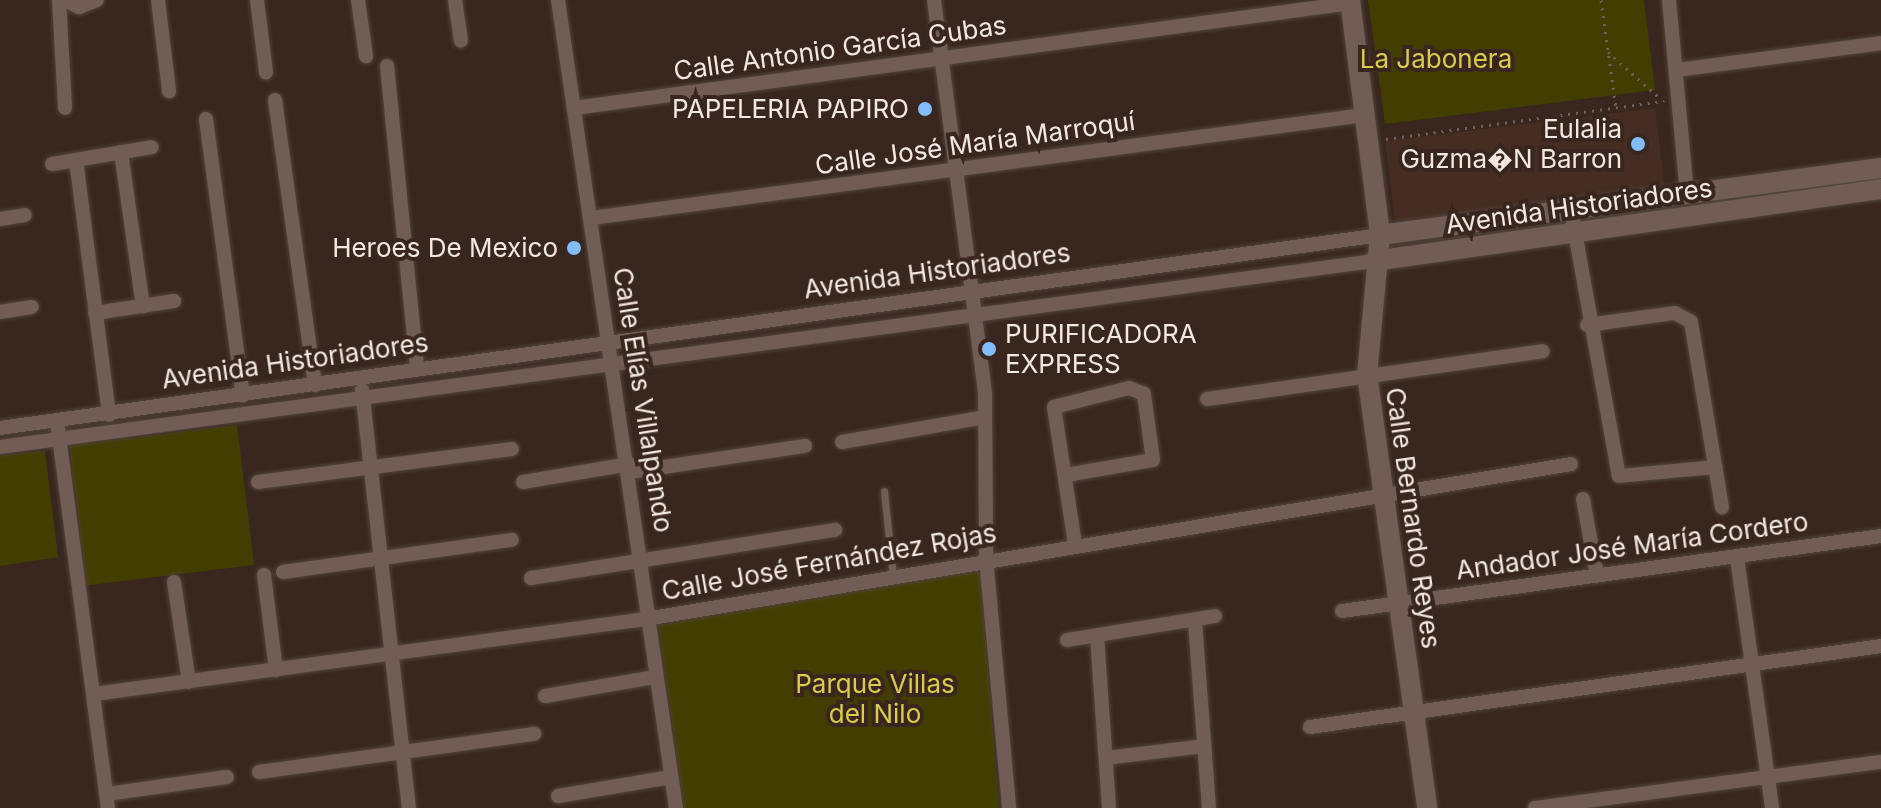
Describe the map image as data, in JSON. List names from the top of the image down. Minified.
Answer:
{"streets":{"street":["Calle Antonio García Cubas","Calle José María Marroquí","Avenida Historiadores","Calle Elías Villalpando","Calle Bernardo Reyes","Andador José María Cordero","Calle José Fernández Rojas"]},"crossings":[["Calle Antonio García Cubas","Calle Elías Villalpando"],["Calle José María Marroquí","Calle Elías Villalpando"],["Avenida Historiadores","Calle Elías Villalpando"],["Avenida Historiadores","Calle Bernardo Reyes"],["Calle Elías Villalpando","Calle José Fernández Rojas"],["Calle Bernardo Reyes","Andador José María Cordero"],["Calle Bernardo Reyes","Calle José Fernández Rojas"]],"parks":["La Jabonera","Parque Villas del Nilo"],"places":["PAPELERIA PAPIRO","Eulalia Guzma�N Barron","Heroes De Mexico","PURIFICADORA EXPRESS"]}
